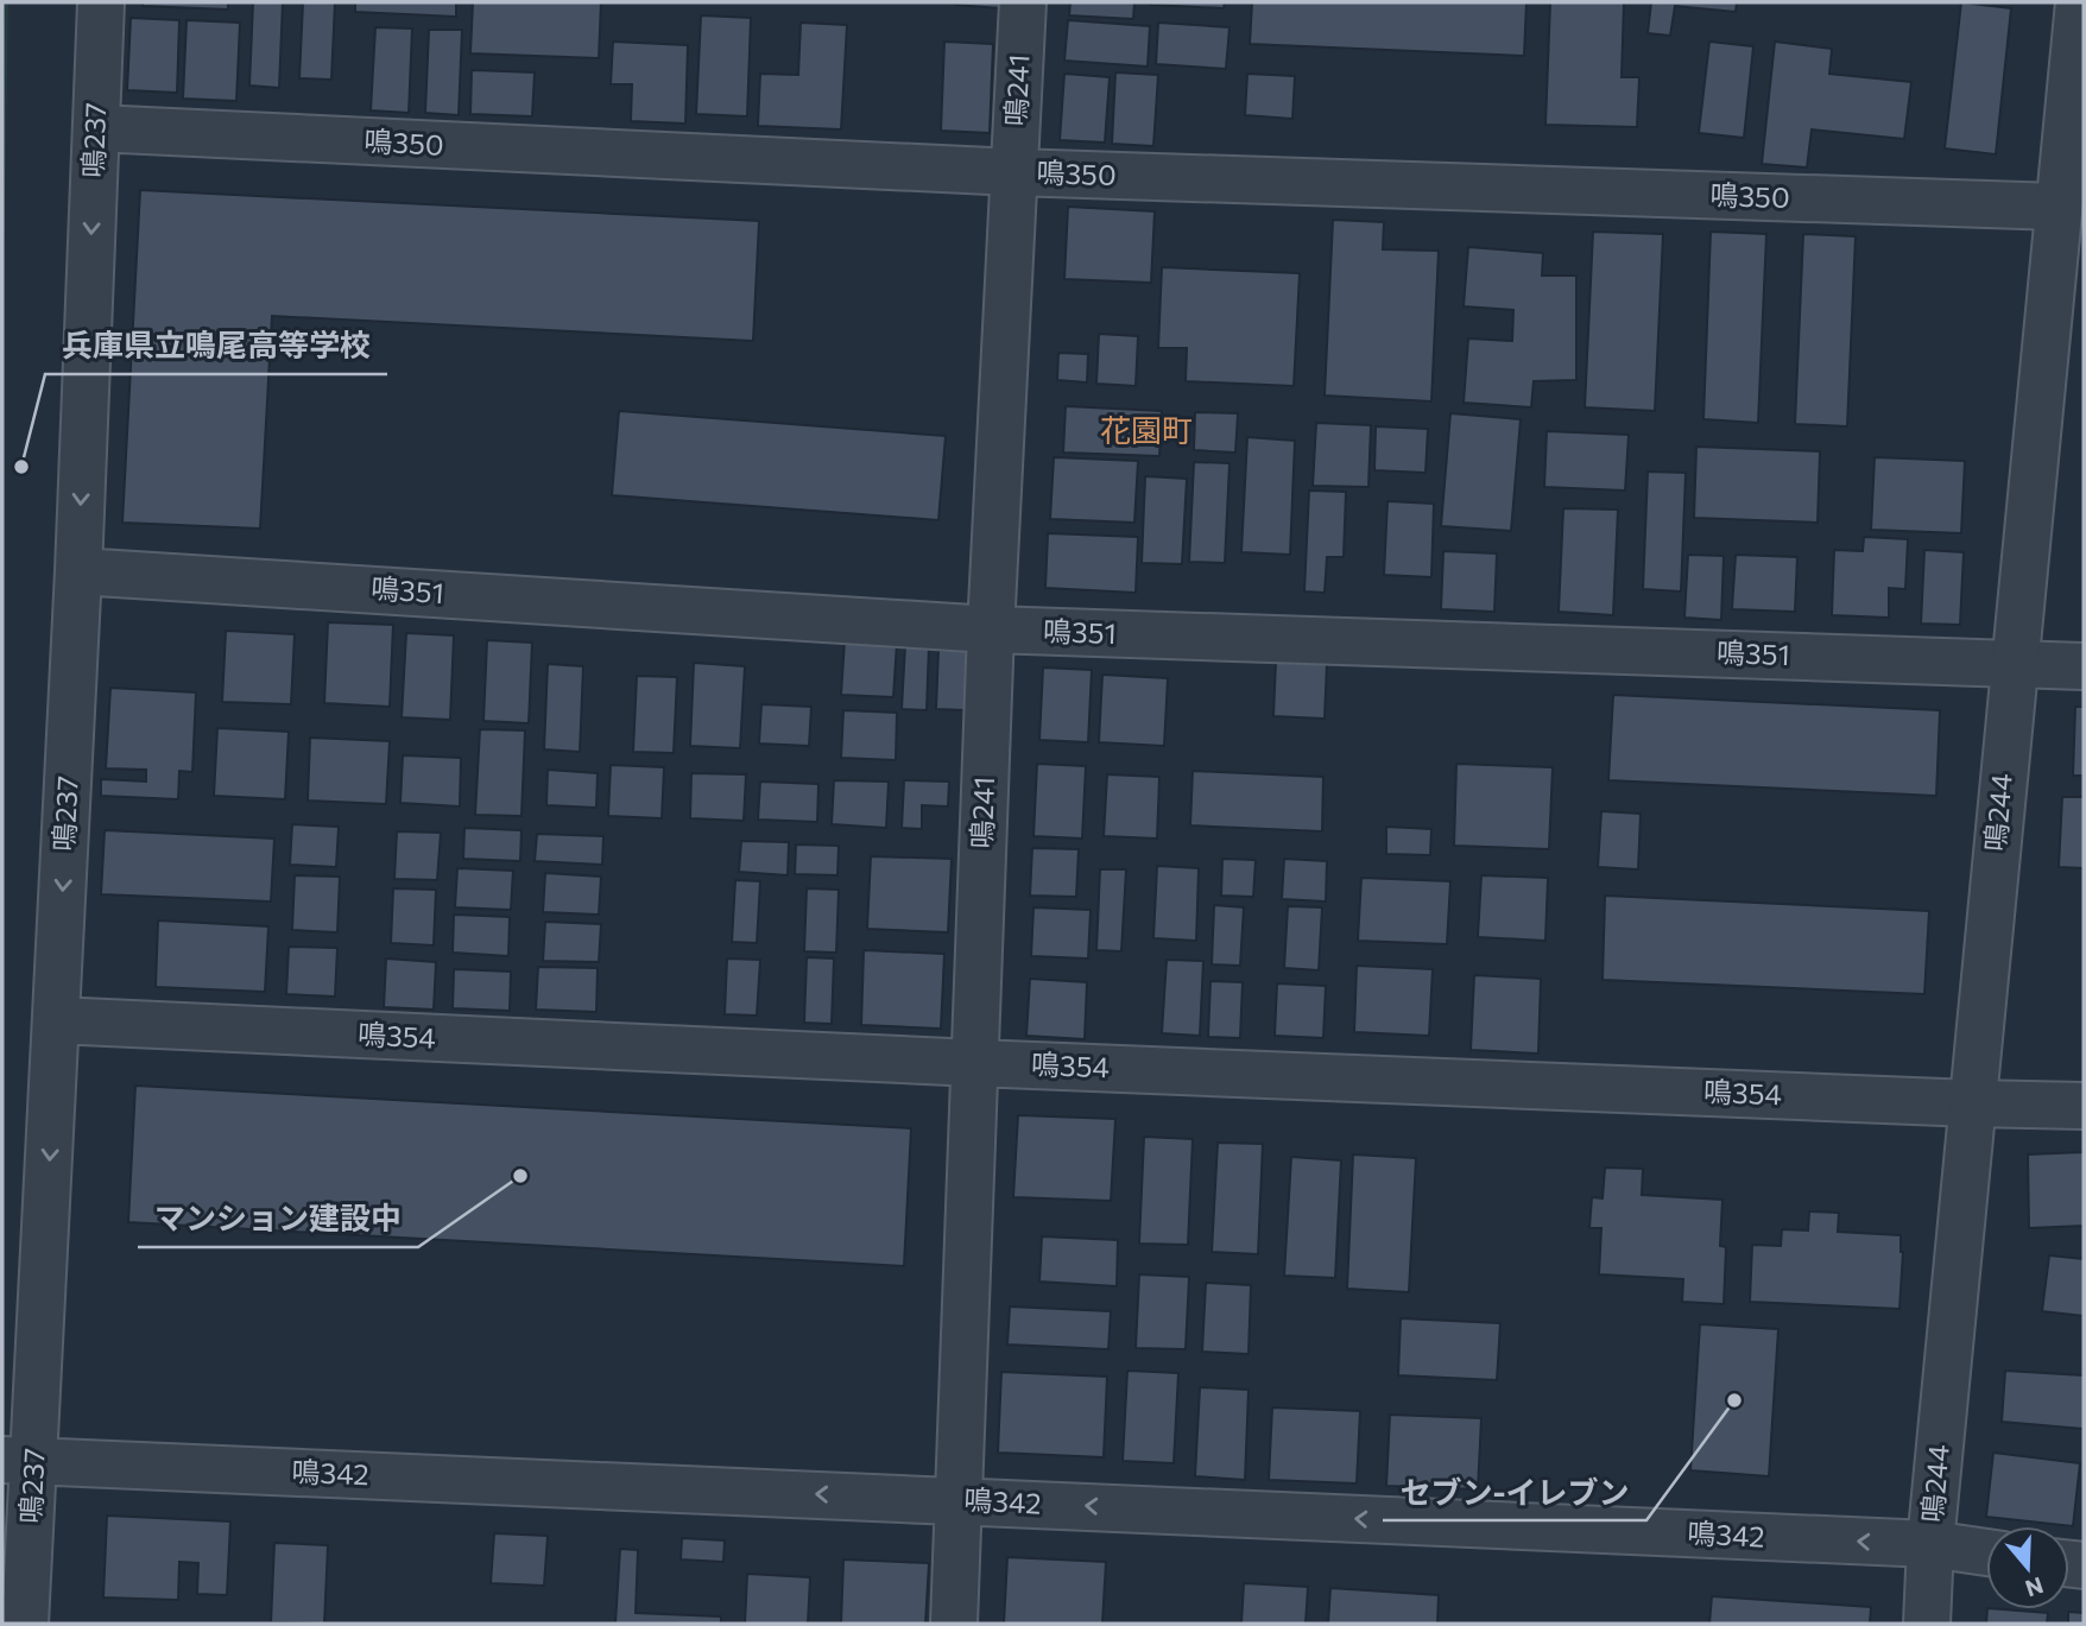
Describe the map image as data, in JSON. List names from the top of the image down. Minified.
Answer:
{"streets":{"street":["鳴241","鳴237","鳴350","鳴351","鳴244","鳴354","鳴342"]},"crossings":[["鳴241","鳴350"],["鳴241","鳴351"],["鳴241","鳴354"],["鳴241","鳴342"],["鳴237","鳴350"],["鳴237","鳴351"],["鳴237","鳴354"],["鳴237","鳴342"],["鳴350","鳴244"],["鳴351","鳴244"],["鳴244","鳴354"],["鳴244","鳴342"]],"one_way":["鳴237","鳴342"],"districts":["花園町"],"places":["兵庫県立鳴尾高等学校","マンション建設中","セブン-イレブン"],"north":"bottom"}
